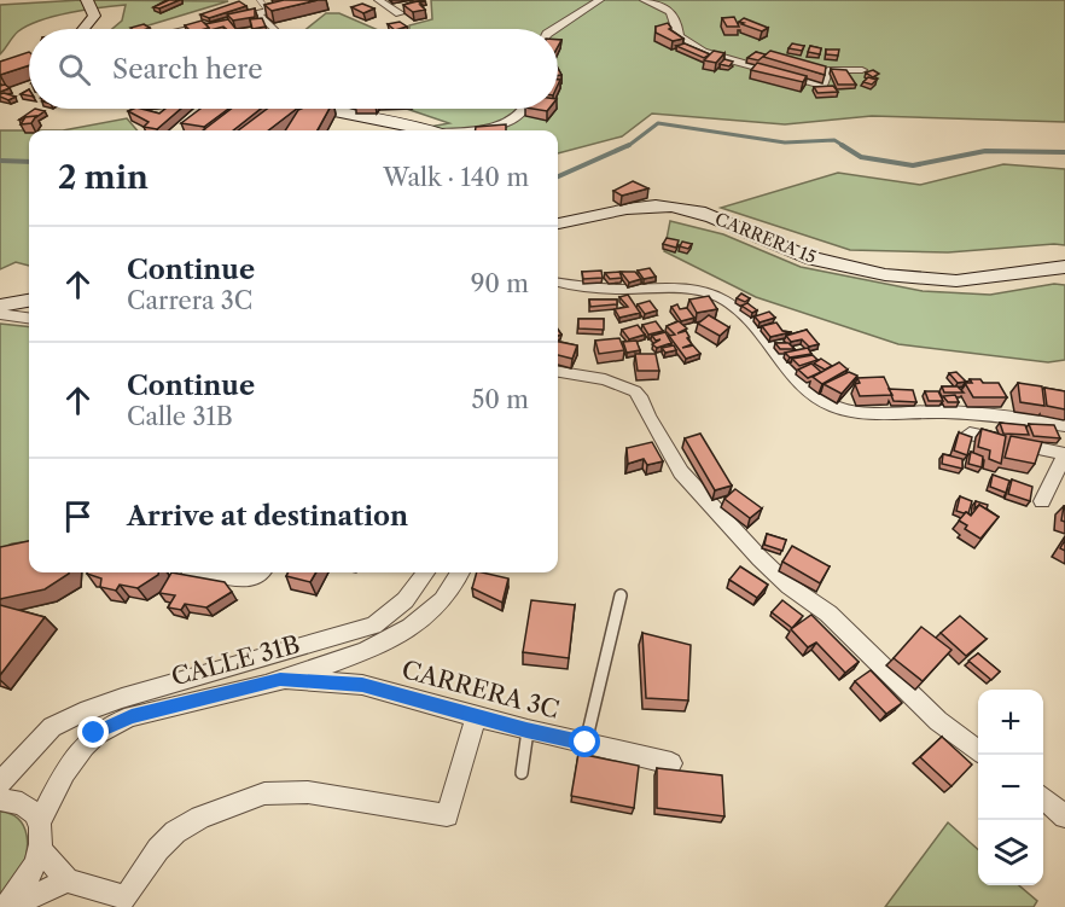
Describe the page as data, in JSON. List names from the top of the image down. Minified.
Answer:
{"streets":{"main road":["CARRERA 15"],"street":["CALLE 31B","CARRERA 3C"]},"crossings":[["CALLE 31B","CARRERA 3C"]],"page":{"search":"Search here","heading":["2 min","Walk · 140 m"],"list":[["Continue","Carrera 3C","90 m"],["Continue","Calle 31B","50 m"],"Arrive at destination"],"map_buttons":["+","−"]}}
